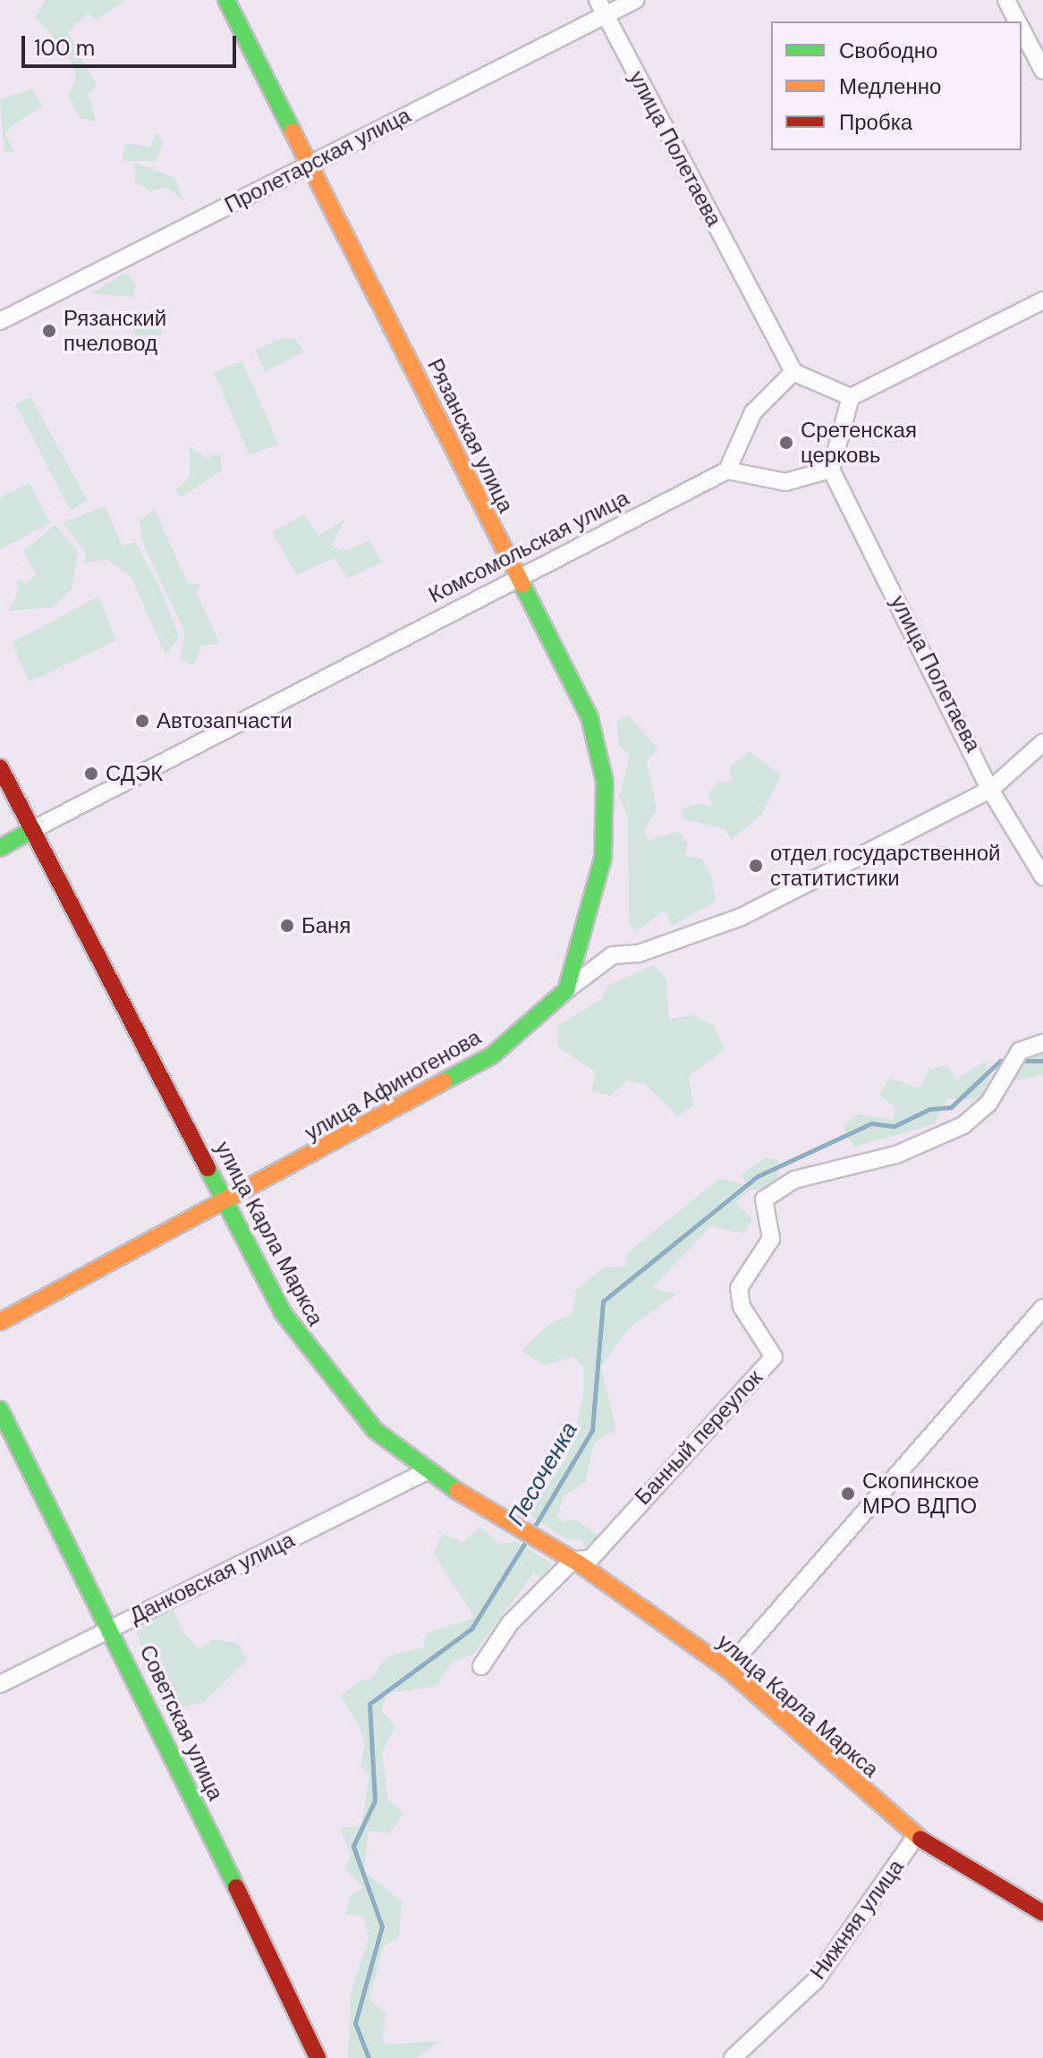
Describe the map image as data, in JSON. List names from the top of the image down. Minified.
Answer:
{"streets":{"street":["улица Полетаева","Пролетарская улица","Рязанская улица","Комсомольская улица","улица Афиногенова","улица Карла Маркса","Банный переулок","Данковская улица","Советская улица","Нижняя улица"]},"crossings":[["улица Полетаева","Пролетарская улица"],["улица Полетаева","улица Афиногенова"],["Пролетарская улица","Рязанская улица"],["Рязанская улица","Комсомольская улица"],["Рязанская улица","улица Афиногенова"],["Комсомольская улица","улица Карла Маркса"],["улица Афиногенова","улица Карла Маркса"],["улица Карла Маркса","Банный переулок"],["улица Карла Маркса","Данковская улица"],["улица Карла Маркса","Нижняя улица"],["Данковская улица","Советская улица"]],"water":["Песоченка"],"places":["Рязанский пчеловод","Сретенская церковь","Автозапчасти","СДЭК","отдел государственной статитистики","Баня","Скопинское МРО ВДПО"],"legend":["Свободно","Медленно","Пробка"],"scale_bar":"100 m"}
